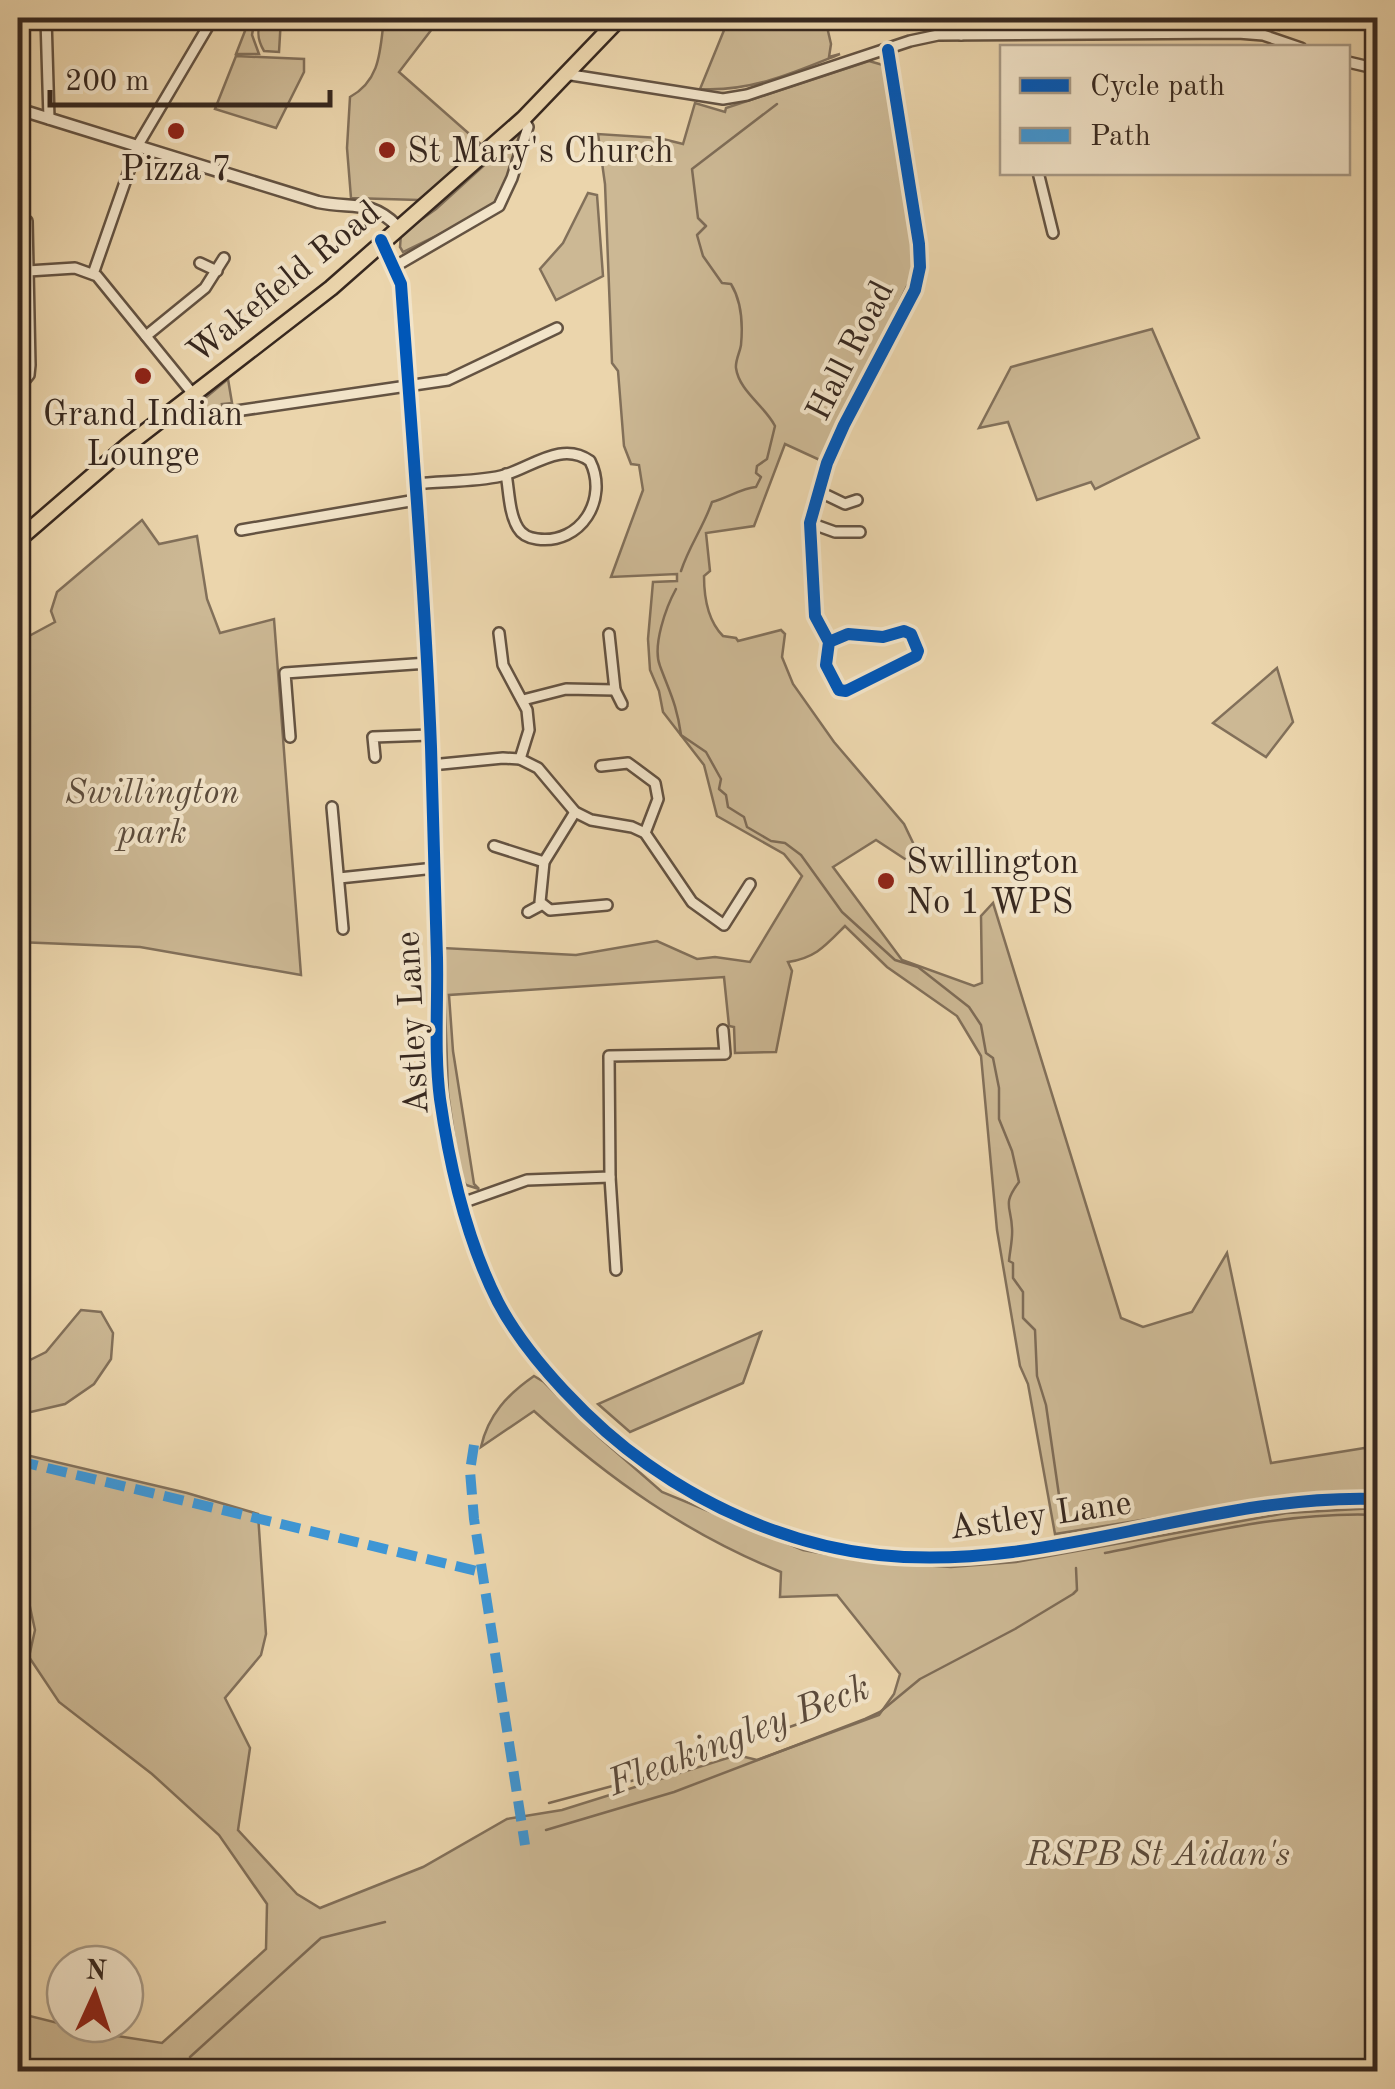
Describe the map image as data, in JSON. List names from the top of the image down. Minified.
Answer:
{"streets":{"main road":["Wakefield Road"],"street":["Hall Road","Astley Lane"]},"crossings":[["Wakefield Road","Astley Lane"]],"water":["Fleakingley Beck"],"parks":["Swillington park","RSPB St Aidan's"],"places":["Pizza 7","St Mary's Church","Grand Indian Lounge","Swillington No 1 WPS"],"legend":["Cycle path","Path"],"scale_bar":"200 m","north":"top"}
